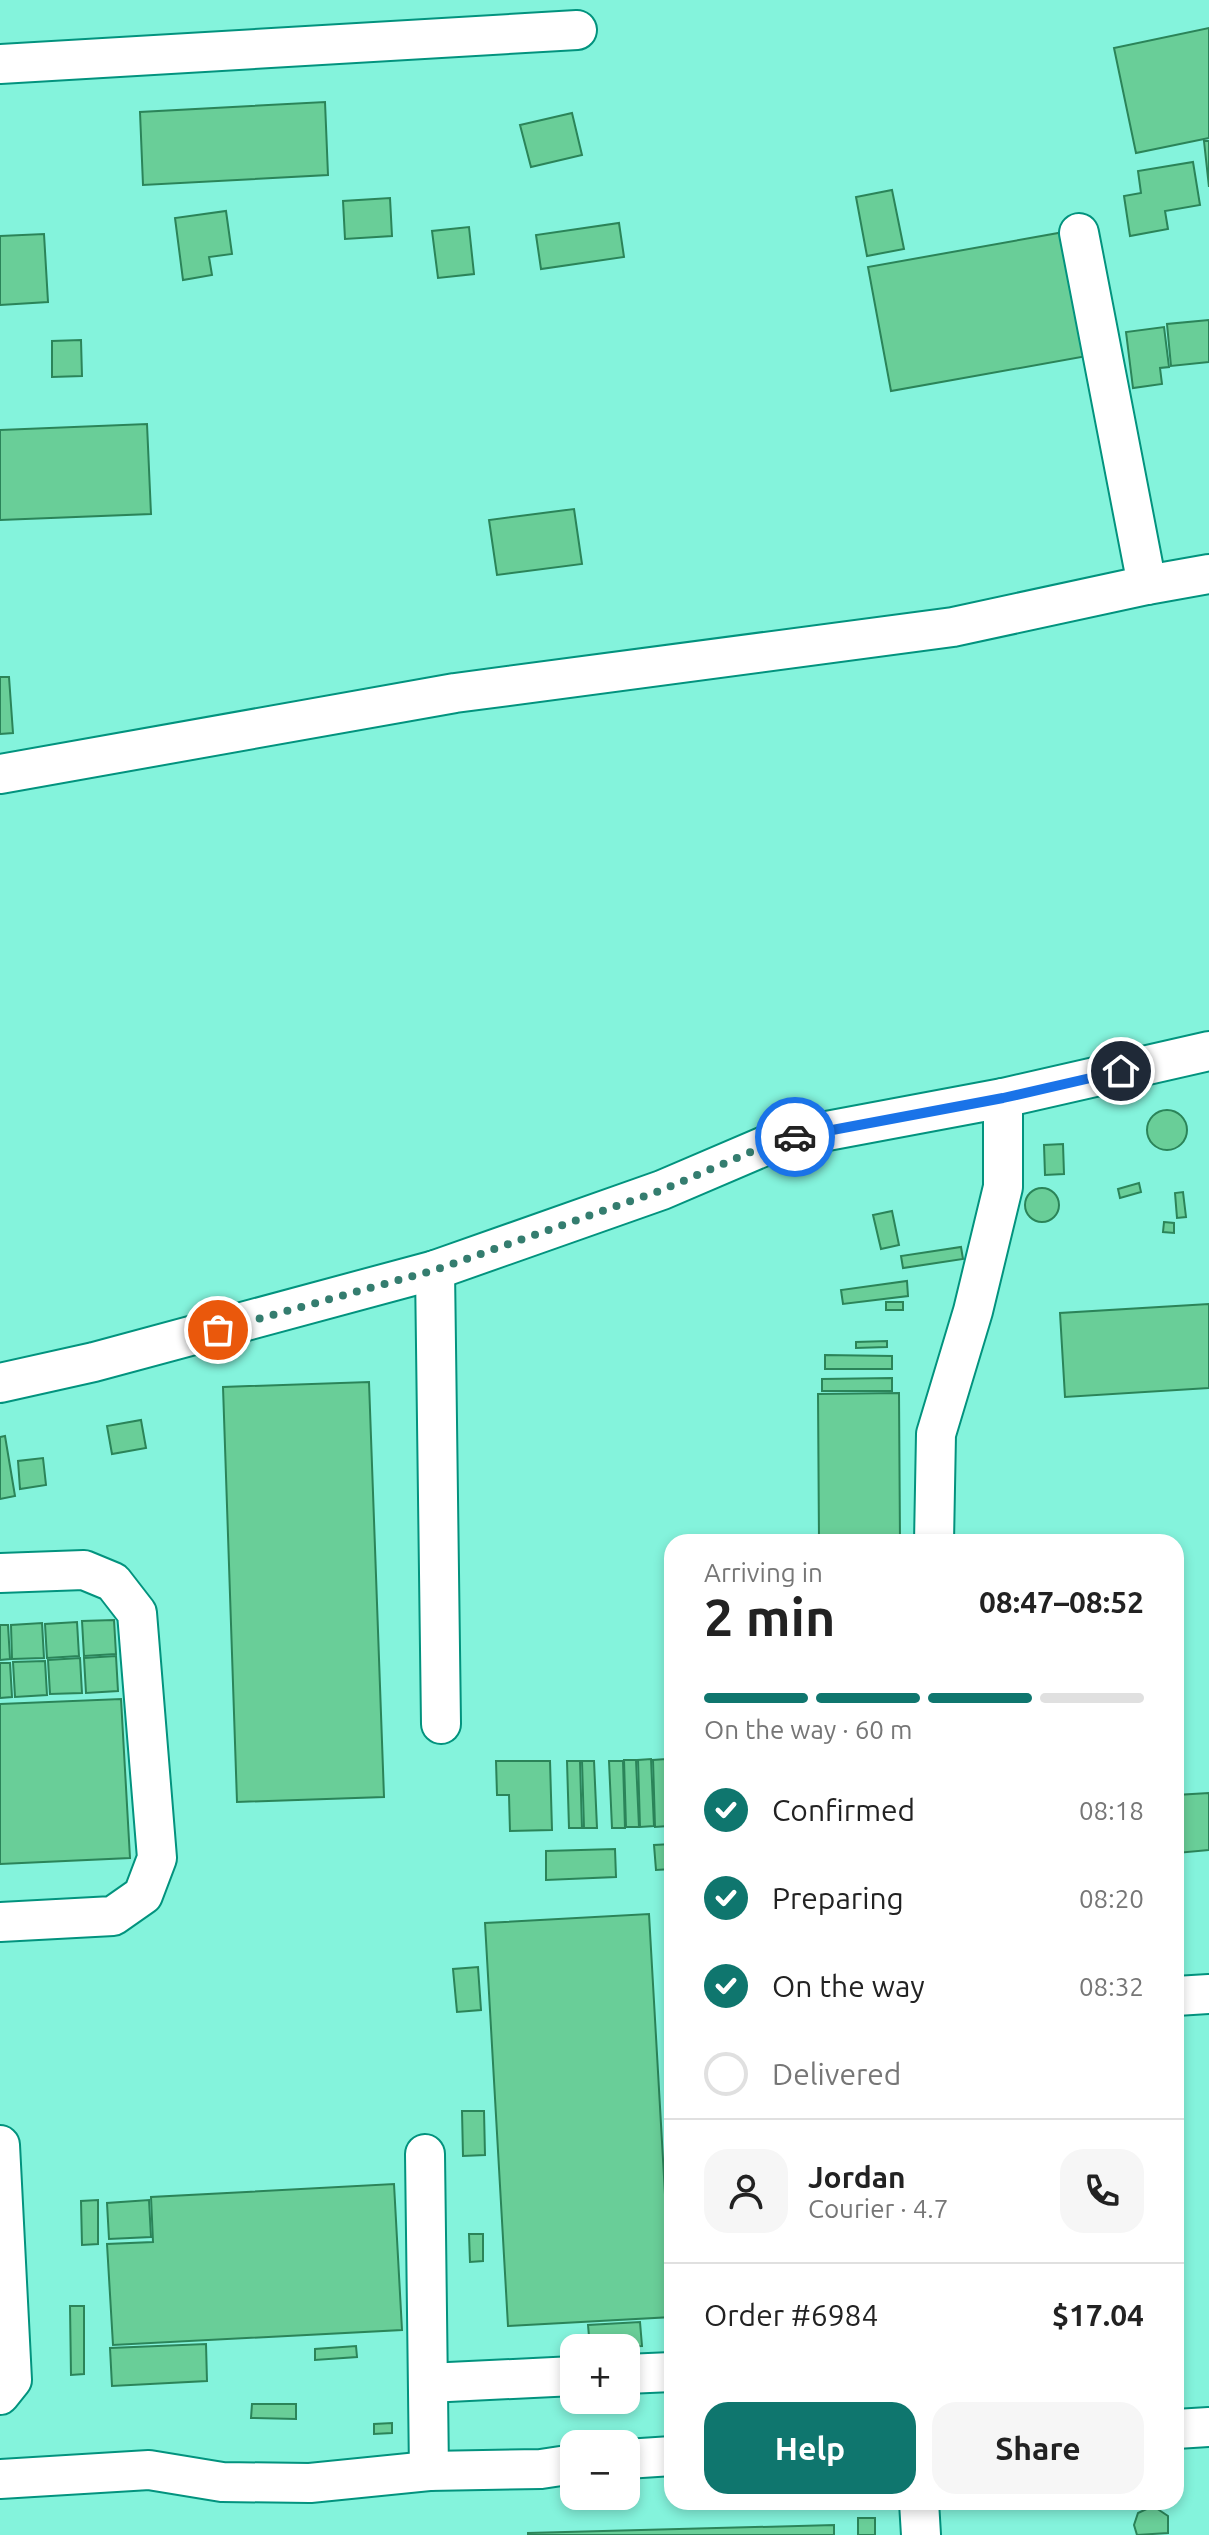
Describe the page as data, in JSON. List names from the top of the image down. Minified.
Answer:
{"page":{"heading":["2 min","Arriving in","08:47–08:52"],"panel":["Jordan","Courier · 4.7","Order #6984","$17.04"],"bar":"On the way · 60 m","list":[["Confirmed","08:18"],["Preparing","08:20"],["On the way","08:32"],"Delivered"],"map_buttons":["+","−"],"buttons":["Help","Share"]}}
